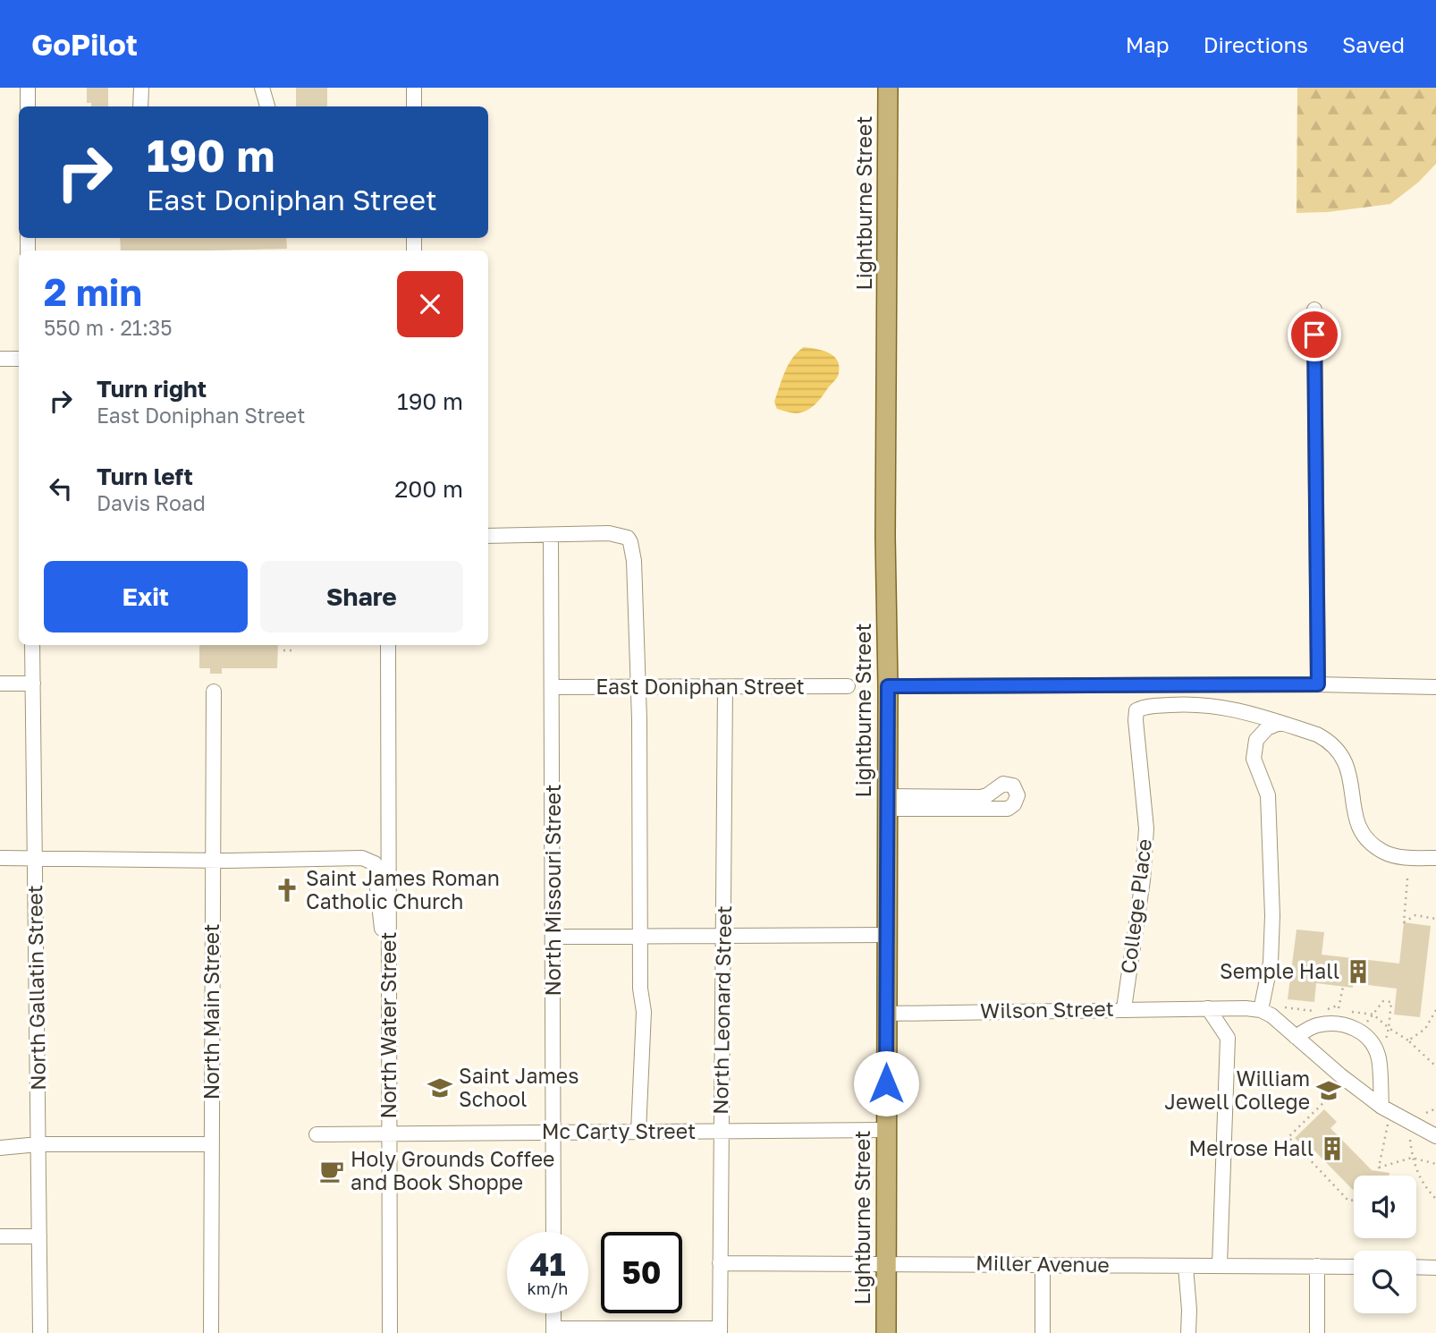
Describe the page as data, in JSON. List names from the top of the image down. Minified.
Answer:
{"streets":{"main road":["Lightburne Street"],"street":["East Doniphan Street","North Missouri Street","College Place","North Gallatin Street","North Leonard Street","Wilson Street","North Main Street","North Water Street","Mc Carty Street","Miller Avenue"]},"crossings":[["Lightburne Street","Wilson Street"],["Lightburne Street","Mc Carty Street"],["Lightburne Street","Miller Avenue"],["East Doniphan Street","North Missouri Street"],["East Doniphan Street","North Leonard Street"],["North Missouri Street","Mc Carty Street"],["College Place","Wilson Street"],["North Leonard Street","Mc Carty Street"],["North Leonard Street","Miller Avenue"],["North Water Street","Mc Carty Street"]],"places":{"church":["Saint James Roman Catholic Church"],"building":["Semple Hall","Melrose Hall"],"school or university":["Saint James School","William Jewell College"],"cafe":["Holy Grounds Coffee and Book Shoppe"]},"page":{"header":"GoPilot","nav":["Map","Directions","Saved"],"turn":["190 m","East Doniphan Street"],"heading":["2 min","550 m · 21:35"],"list":[{"name":"Turn right","note":"East Doniphan Street","value":"190 m"},{"name":"Turn left","note":"Davis Road","value":"200 m"}],"buttons":["Exit","Share"],"speed":"41 km/h","limit":"50"}}
